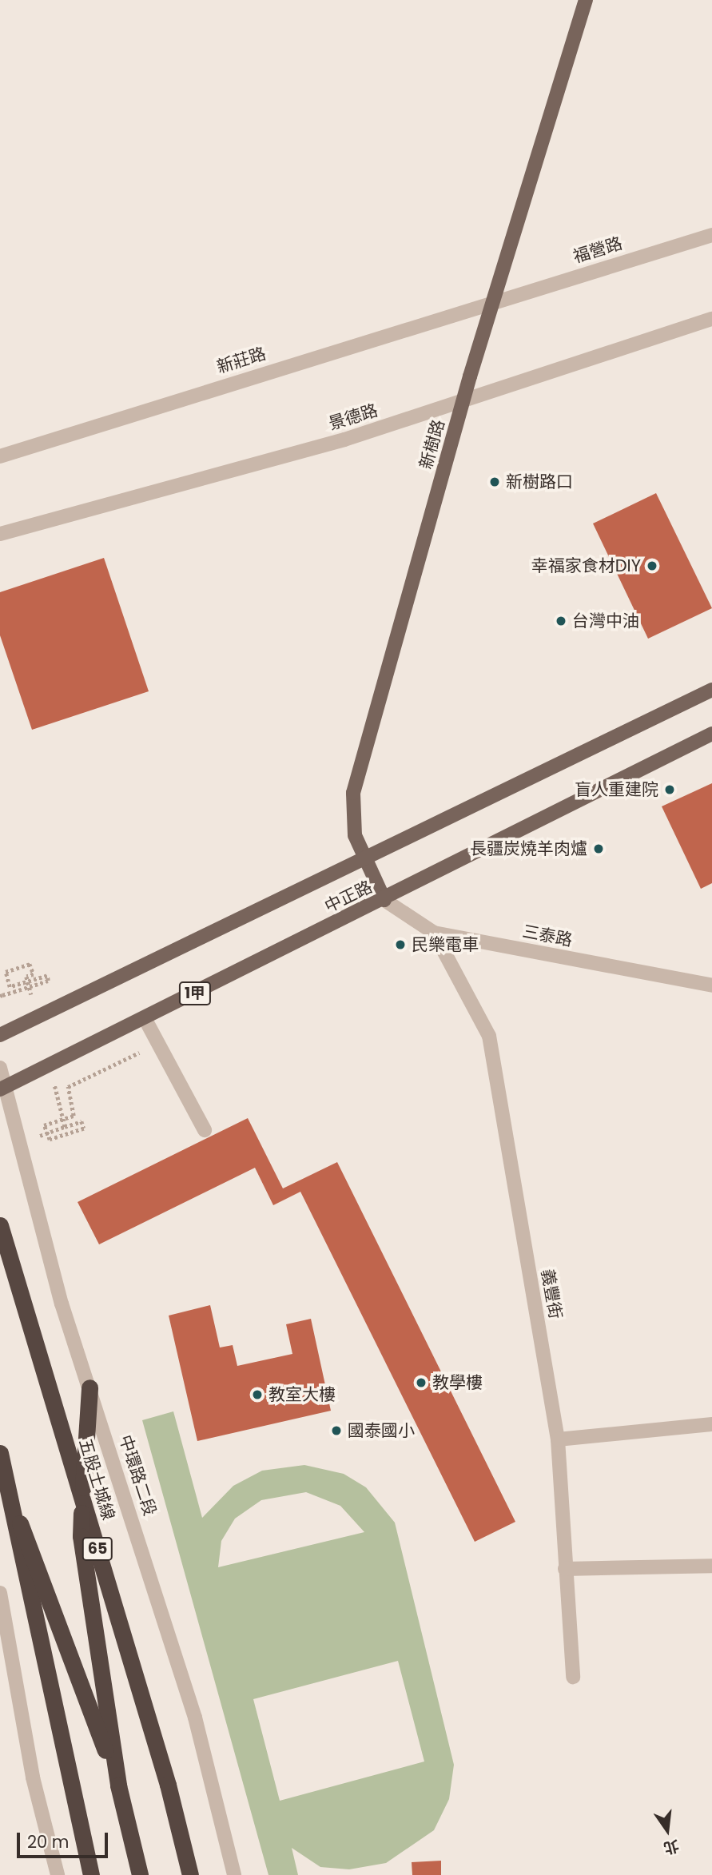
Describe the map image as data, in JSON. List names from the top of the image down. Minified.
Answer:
{"streets":{"highway":["五股土城線","65"],"main road":["新樹路","中正路","1甲"],"street":["福營路","新莊路","景德路","三泰路","義豐街","中環路二段"]},"crossings":[["福營路","新莊路"],["福營路","新樹路"],["新莊路","新樹路"],["景德路","新樹路"],["新樹路","中正路"],["新樹路","三泰路"],["中正路","三泰路"],["中正路","中環路二段"],["三泰路","義豐街"]],"places":["新樹路口","幸福家食材DIY","台灣中油","盲人重建院","長疆炭燒羊肉爐","民樂電車","教學樓","教室大樓","國泰國小"],"scale_bar":"20 m","north":"bottom"}
